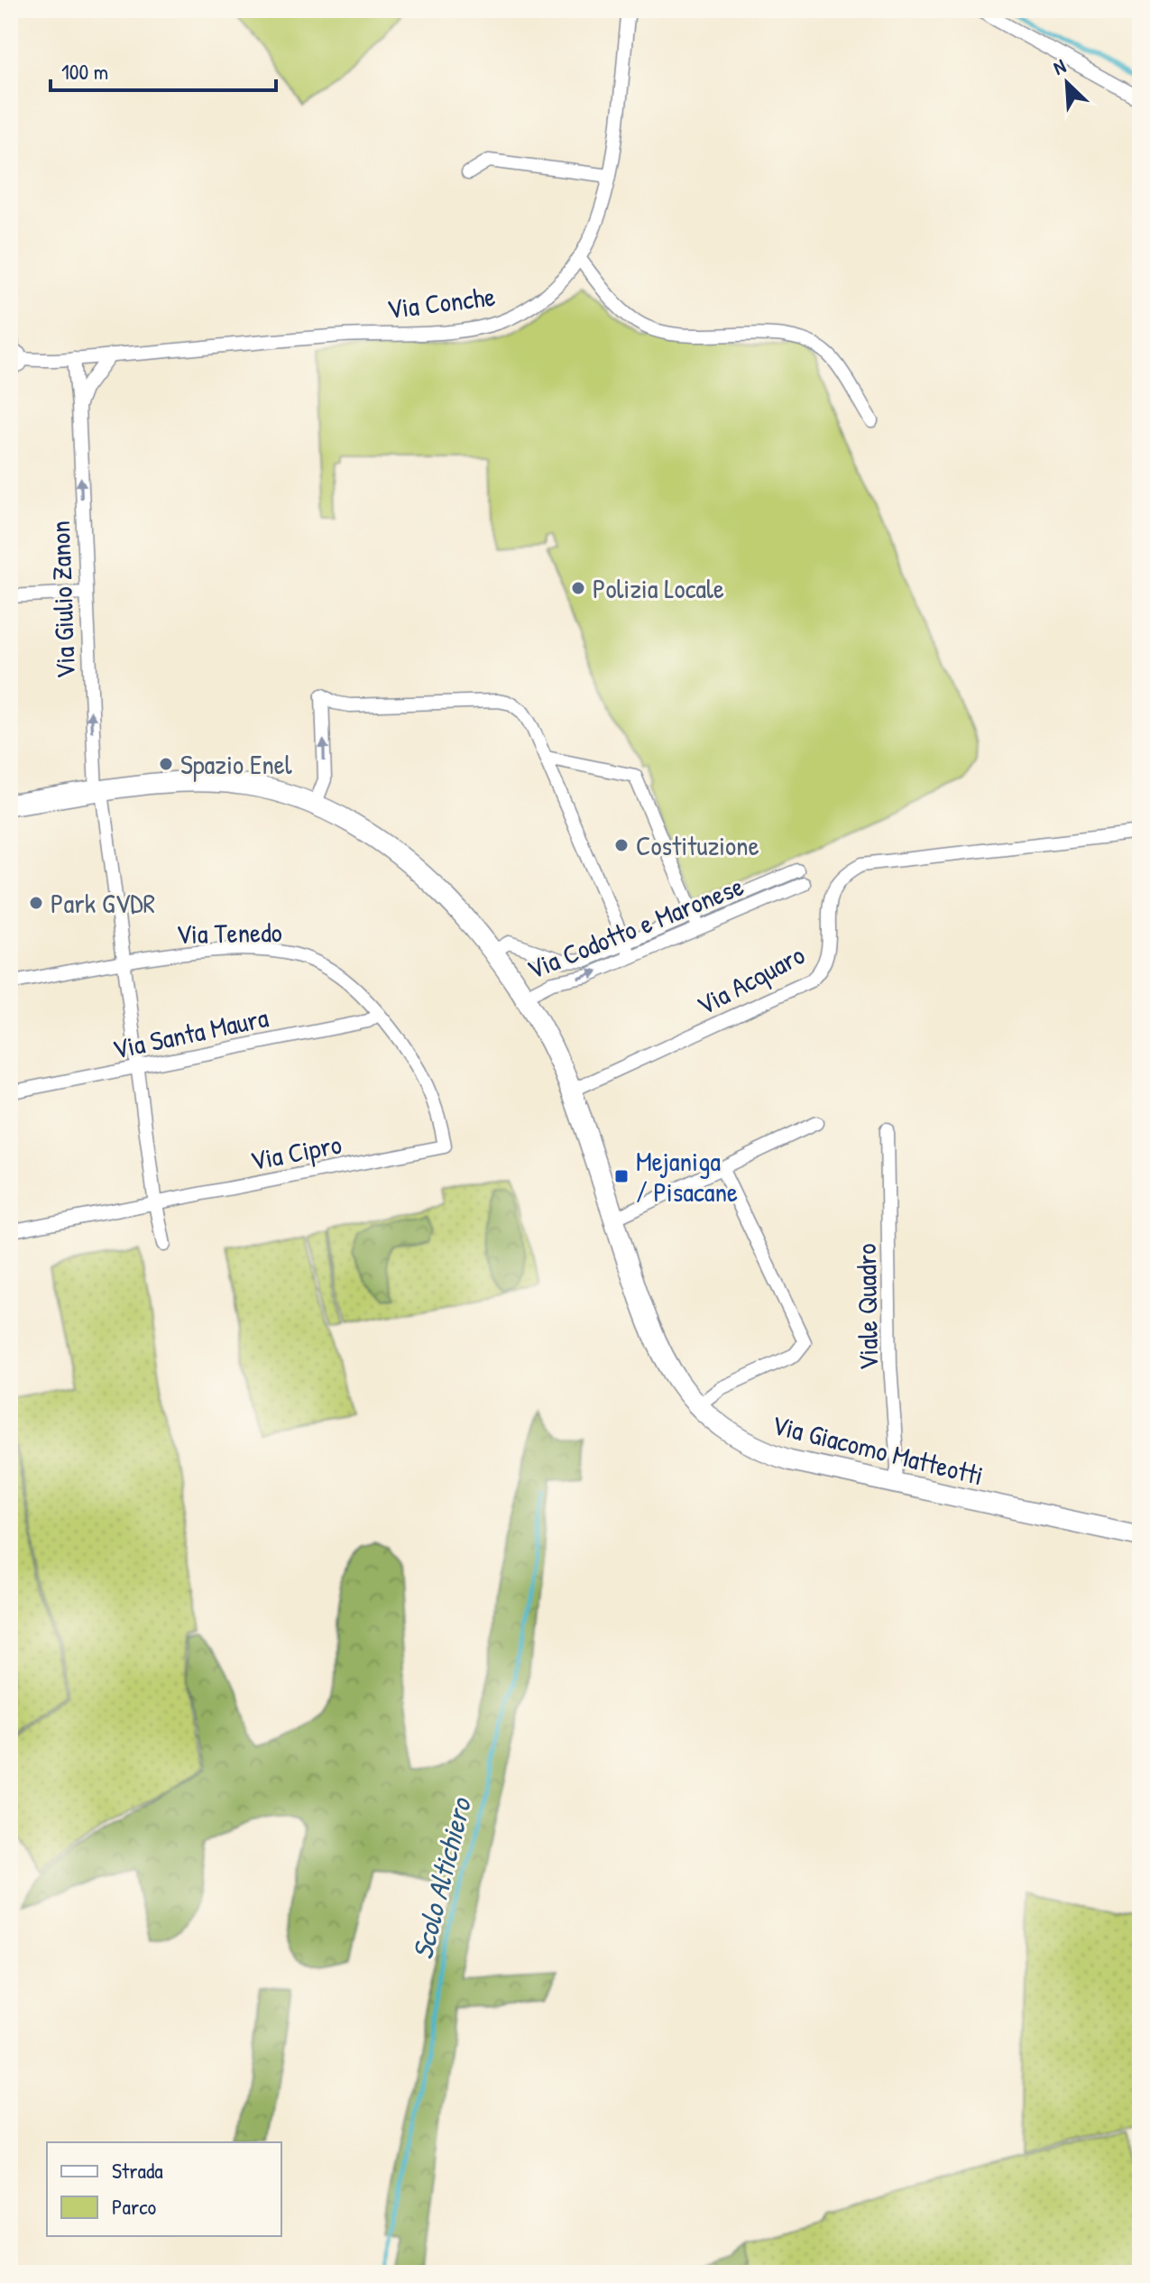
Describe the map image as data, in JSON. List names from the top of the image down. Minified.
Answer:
{"streets":{"main road":["Via Giacomo Matteotti"],"street":["Via Conche","Via Giulio Zanon","Via Codotto e Maronese","Via Tenedo","Via Acquaro","Via Santa Maura","Via Cipro","Viale Quadro"]},"crossings":[["Via Conche","Via Giulio Zanon"],["Via Giulio Zanon","Via Tenedo"],["Via Giulio Zanon","Via Giacomo Matteotti"],["Via Codotto e Maronese","Via Giacomo Matteotti"],["Via Tenedo","Via Santa Maura"],["Via Tenedo","Via Cipro"],["Via Acquaro","Via Giacomo Matteotti"],["Viale Quadro","Via Giacomo Matteotti"]],"one_way":["Via Giulio Zanon"],"water":["Scolo Altichiero"],"places":{"other":["Polizia Locale","Spazio Enel","Costituzione","Park GVDR"],"transit":["Mejaniga / Pisacane"]},"legend":["Strada","Parco"],"scale_bar":"100 m","north":"top left"}
